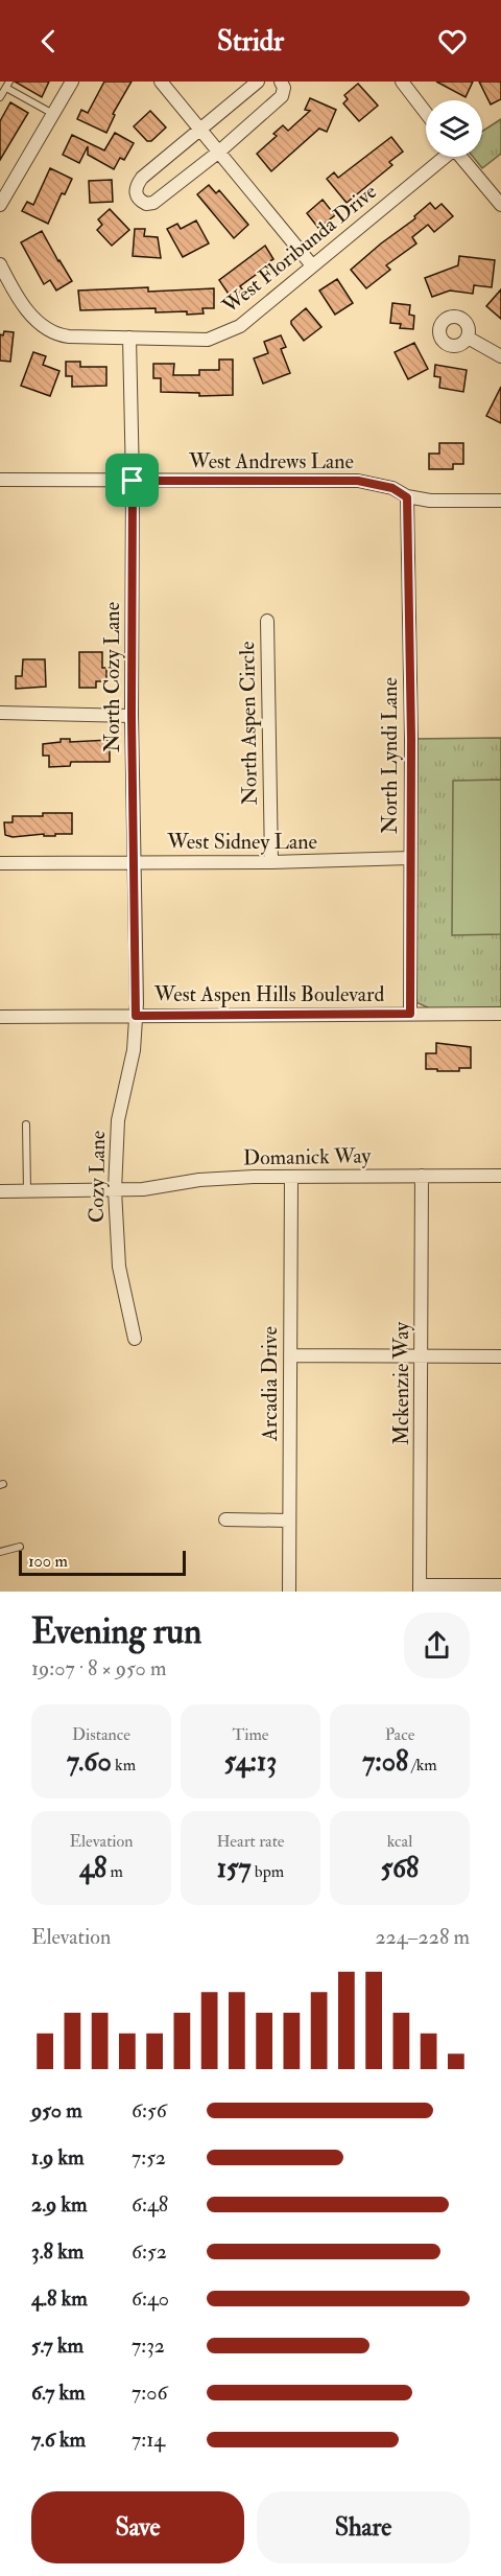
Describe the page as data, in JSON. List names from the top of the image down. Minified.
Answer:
{"streets":{"street":["West Floribunda Drive","West Andrews Lane","North Cozy Lane","North Aspen Circle","North Lyndi Lane","West Sidney Lane","West Aspen Hills Boulevard","Domanick Way","Cozy Lane","Arcadia Drive","Mckenzie Way"]},"crossings":[["West Floribunda Drive","North Cozy Lane"],["West Andrews Lane","North Cozy Lane"],["West Andrews Lane","North Lyndi Lane"],["North Cozy Lane","West Sidney Lane"],["North Cozy Lane","West Aspen Hills Boulevard"],["North Cozy Lane","Cozy Lane"],["North Aspen Circle","West Sidney Lane"],["North Lyndi Lane","West Sidney Lane"],["North Lyndi Lane","West Aspen Hills Boulevard"],["West Aspen Hills Boulevard","Cozy Lane"],["Domanick Way","Cozy Lane"],["Domanick Way","Arcadia Drive"],["Domanick Way","Mckenzie Way"]],"scale_bar":"100 m","page":{"header":"Stridr","scale":"100 m","heading":["Evening run","19:07 · 8 × 950 m"],"stats":[["Distance","7.60 km"],["Time","54:13"],["Pace","7:08 /km"],["Elevation","48 m"],["Heart rate","157 bpm"],["kcal","568"]],"chart":["Elevation","224–228 m"],"list":[{"name":"950 m","note":"6:56"},{"name":"1.9 km","note":"7:52"},{"name":"2.9 km","note":"6:48"},{"name":"3.8 km","note":"6:52"},{"name":"4.8 km","note":"6:40"},{"name":"5.7 km","note":"7:32"},{"name":"6.7 km","note":"7:06"},{"name":"7.6 km","note":"7:14"}],"buttons":["Save","Share"]}}
